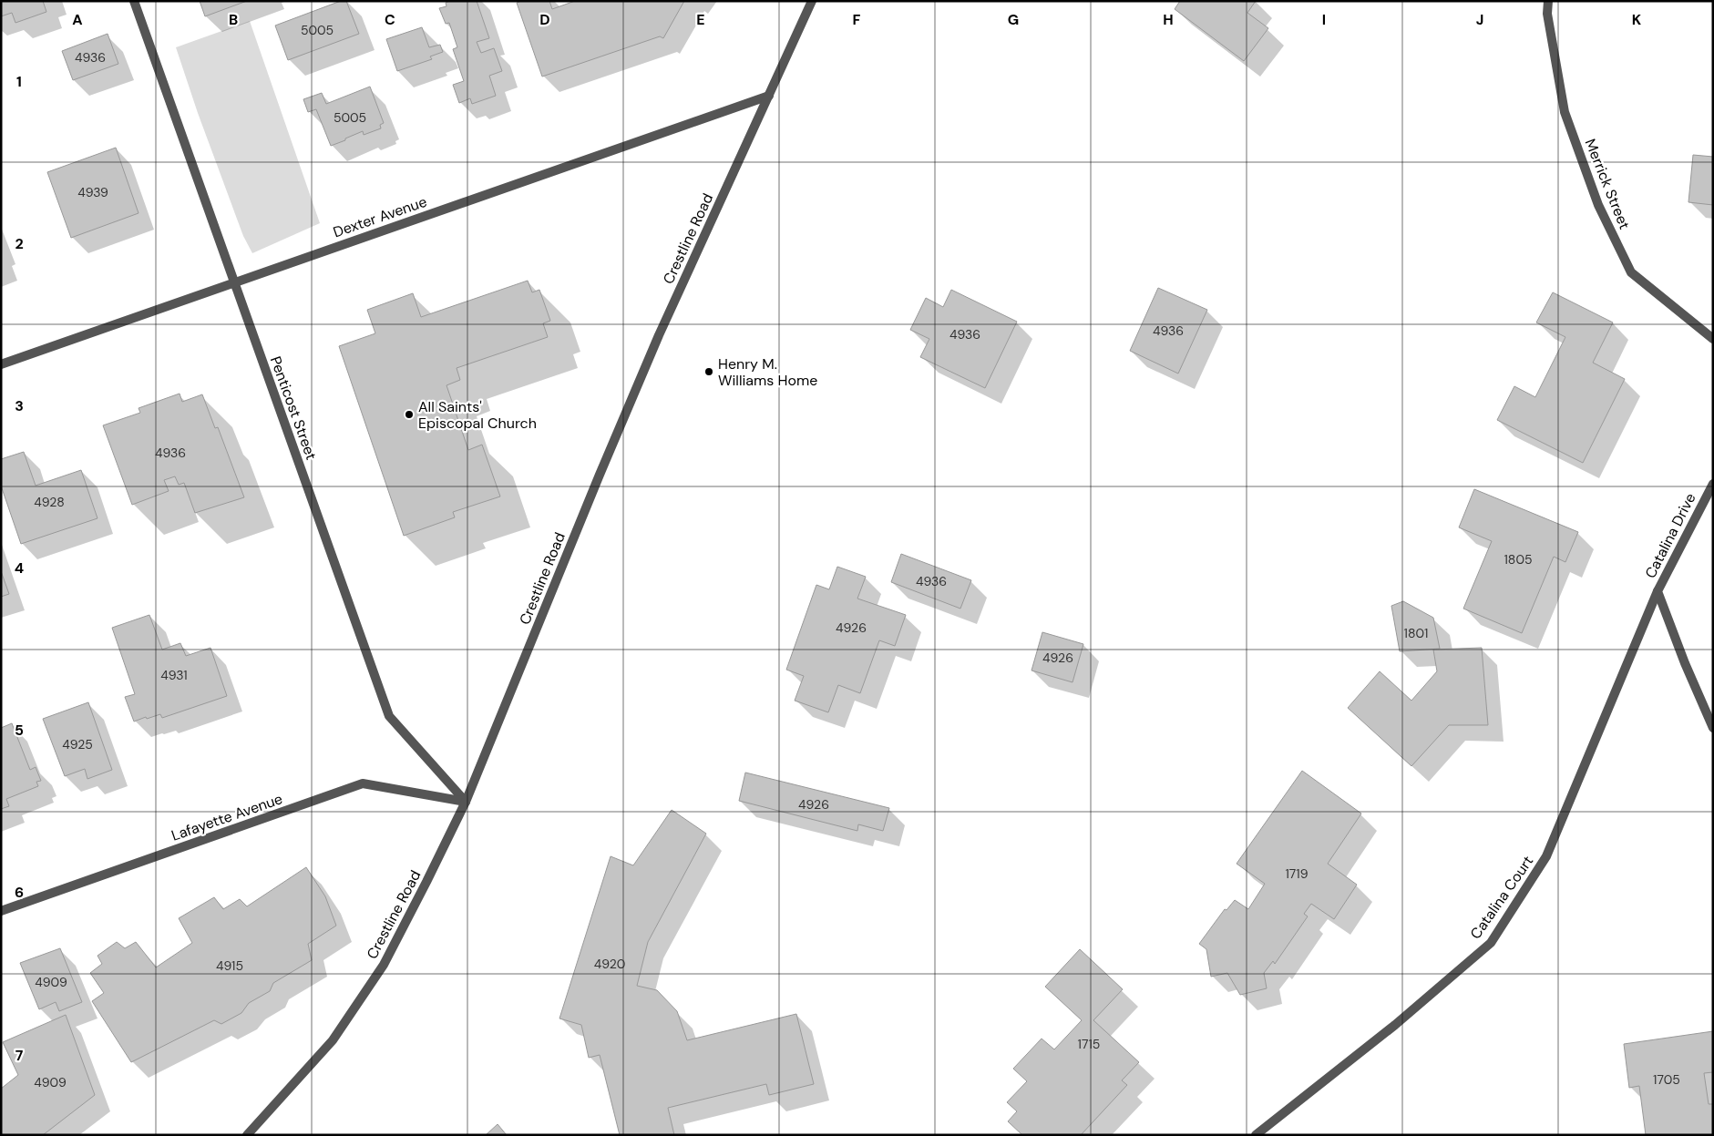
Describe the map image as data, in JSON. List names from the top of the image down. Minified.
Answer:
{"streets":{"street":["Merrick Street","Dexter Avenue","Crestline Road","Penticost Street","Catalina Drive","Lafayette Avenue","Catalina Court"]},"crossings":[["Dexter Avenue","Crestline Road"],["Dexter Avenue","Penticost Street"],["Crestline Road","Penticost Street"],["Crestline Road","Lafayette Avenue"],["Penticost Street","Lafayette Avenue"],["Catalina Drive","Catalina Court"]],"places":["Henry M. Williams Home","All Saints' Episcopal Church"],"house_numbers":["5005","4936","5005","4939","4936","4936","4936","4928","1805","4936","4926","1801","4926","4931","4925","4926","1719","4920","4915","4909","1715","1705","4909"],"grid":{"columns":["A","B","C","D","E","F","G","H","I","J","K"],"rows":["1","2","3","4","5","6","7"]}}
